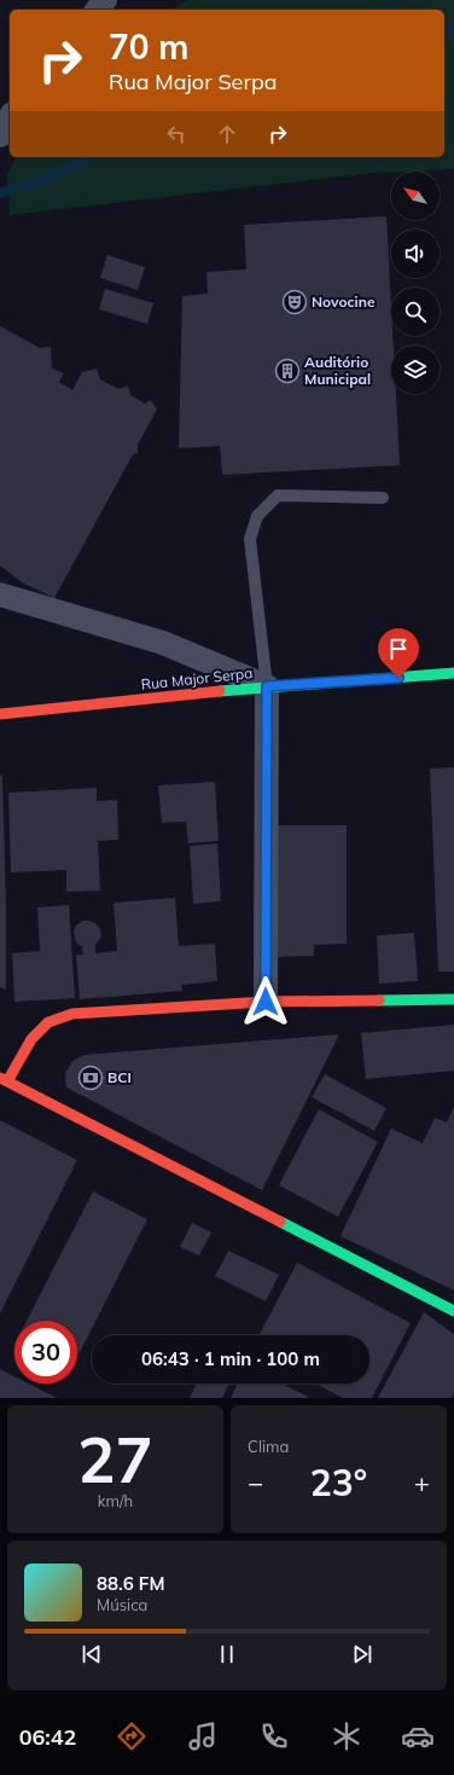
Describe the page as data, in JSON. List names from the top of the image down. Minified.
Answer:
{"streets":{"street":["Rua Major Serpa"]},"places":{"theatre":["Novocine"],"building":["Auditório Municipal"],"bank":["BCI"]},"north":"top left","page":{"turn":["70 m","Rua Major Serpa"],"limit":"30","trip":"06:43 · 1 min · 100 m","tile":[["27","km/h"],"Clima"],"heat":["−","23°","+"],"song":["88.6 FM","Música"],"tabs":"06:42"}}
